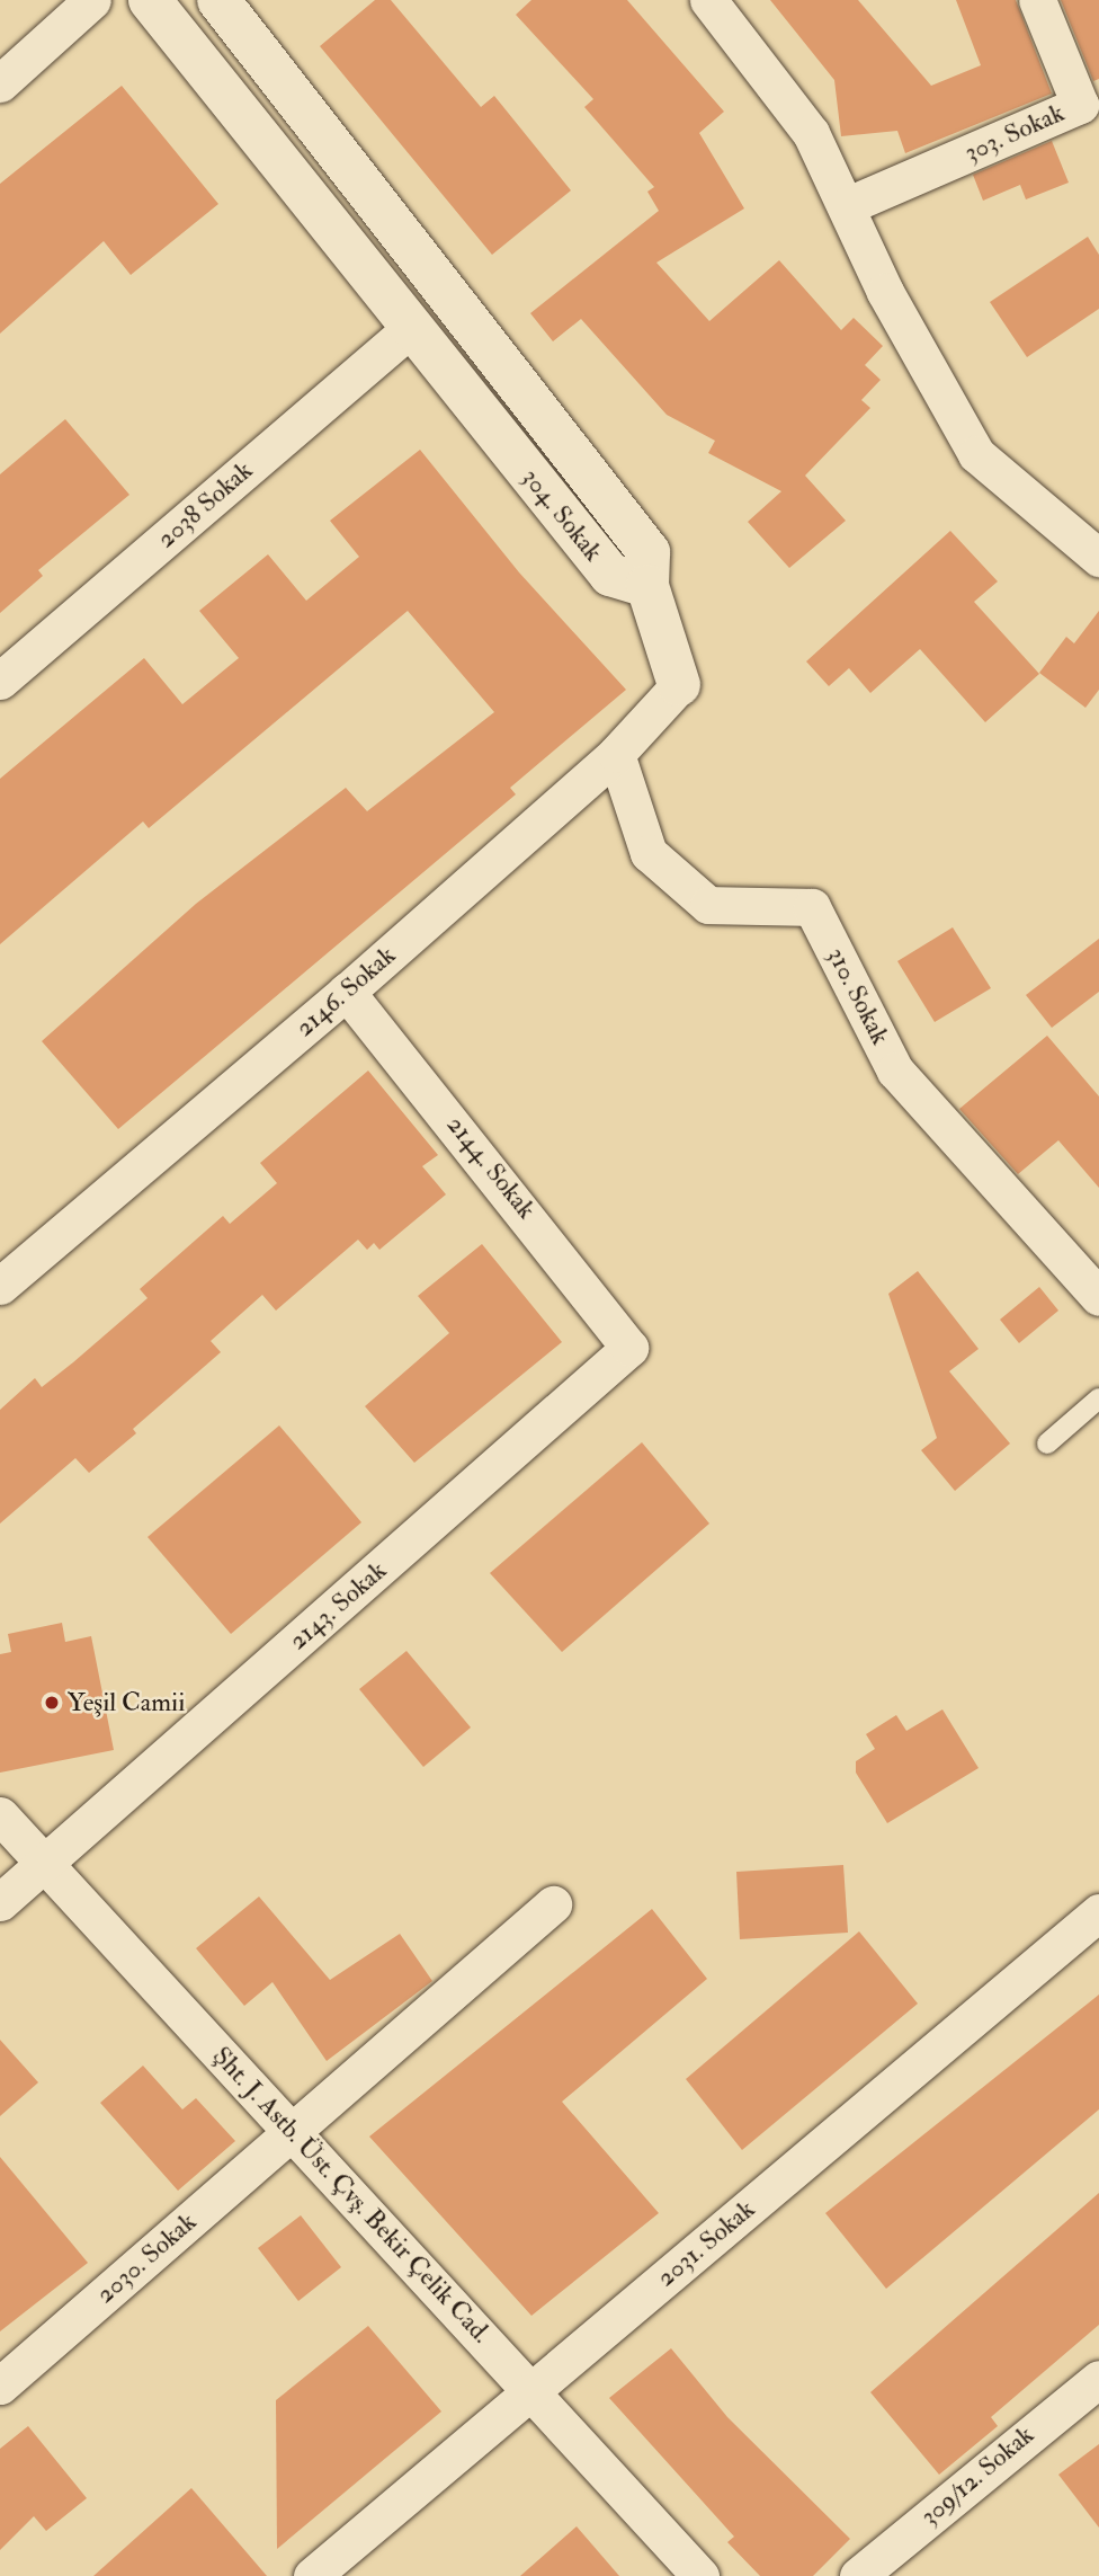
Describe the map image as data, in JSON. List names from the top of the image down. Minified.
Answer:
{"streets":{"street":["303. Sokak","2038 Sokak","304. Sokak","2146. Sokak","310. Sokak","2144. Sokak","2143. Sokak","Şht. J. Astb. Üst. Çvş. Bekir Çelik Cad.","2031. Sokak","2030. Sokak","309/12. Sokak"]},"crossings":[["2038 Sokak","304. Sokak"],["2146. Sokak","310. Sokak"],["2146. Sokak","2144. Sokak"],["2144. Sokak","2143. Sokak"],["2143. Sokak","Şht. J. Astb. Üst. Çvş. Bekir Çelik Cad."],["Şht. J. Astb. Üst. Çvş. Bekir Çelik Cad.","2031. Sokak"],["Şht. J. Astb. Üst. Çvş. Bekir Çelik Cad.","2030. Sokak"]],"places":["Yeşil Camii"]}
